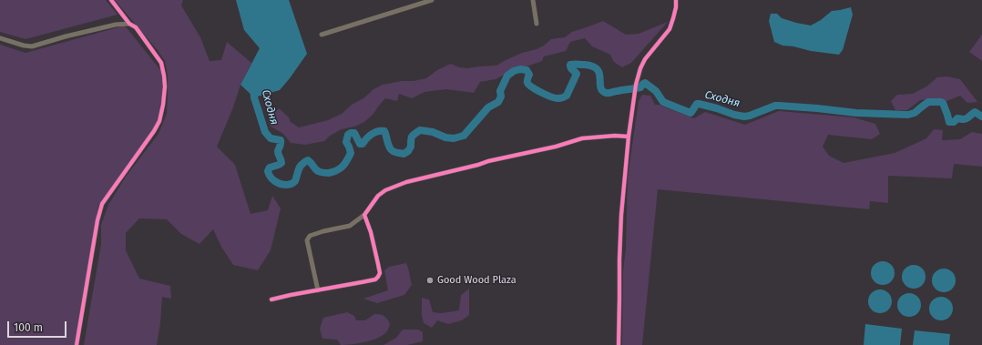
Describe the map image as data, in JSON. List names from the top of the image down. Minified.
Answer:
{"water":["Сходня"],"places":["Good Wood Plaza"],"scale_bar":"100 m"}
